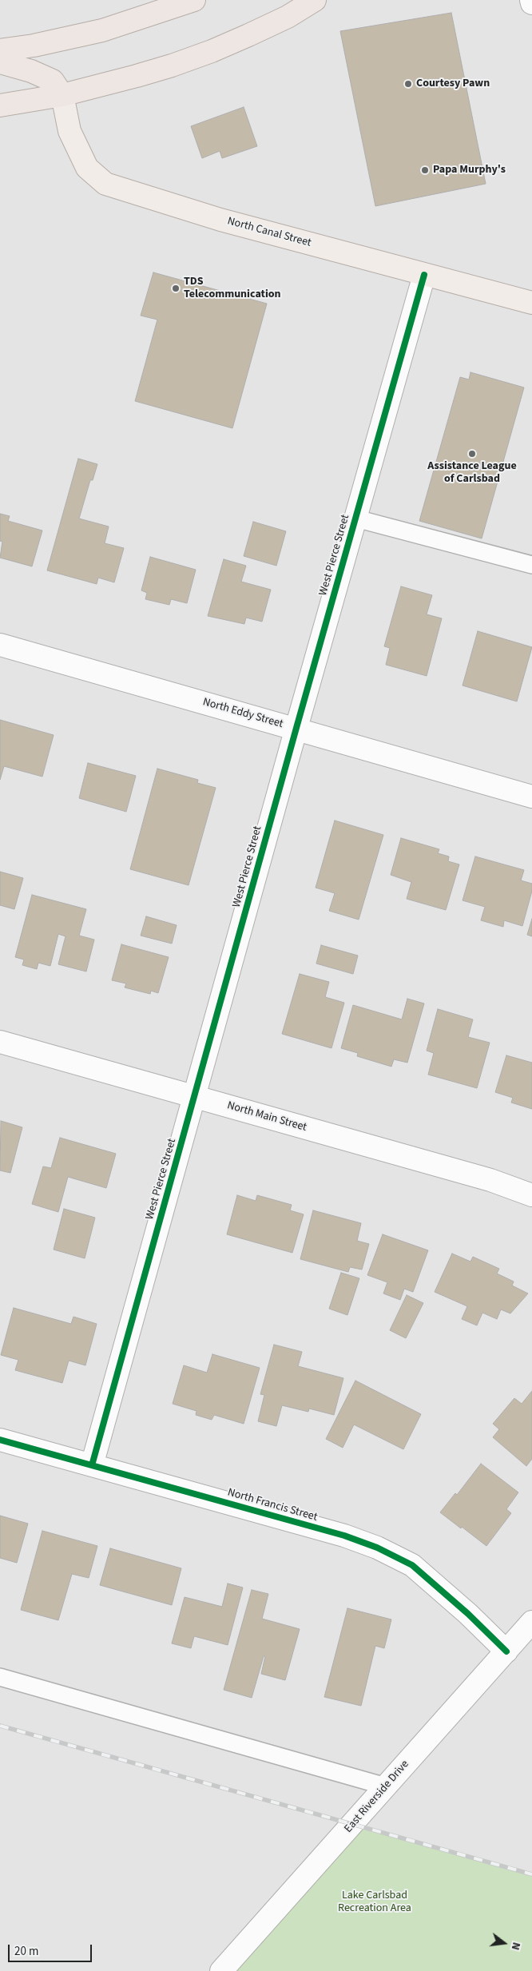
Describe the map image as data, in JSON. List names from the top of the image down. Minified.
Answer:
{"streets":{"main road":["North Canal Street"],"street":["West Pierce Street","North Eddy Street","North Main Street","North Francis Street","East Riverside Drive"]},"crossings":[["North Canal Street","West Pierce Street"],["West Pierce Street","North Eddy Street"],["West Pierce Street","North Main Street"],["West Pierce Street","North Francis Street"],["North Francis Street","East Riverside Drive"]],"parks":["Lake Carlsbad Recreation Area"],"places":["Courtesy Pawn","Papa Murphy's","TDS Telecommunication","Assistance League of Carlsbad"],"scale_bar":"20 m","north":"right"}
